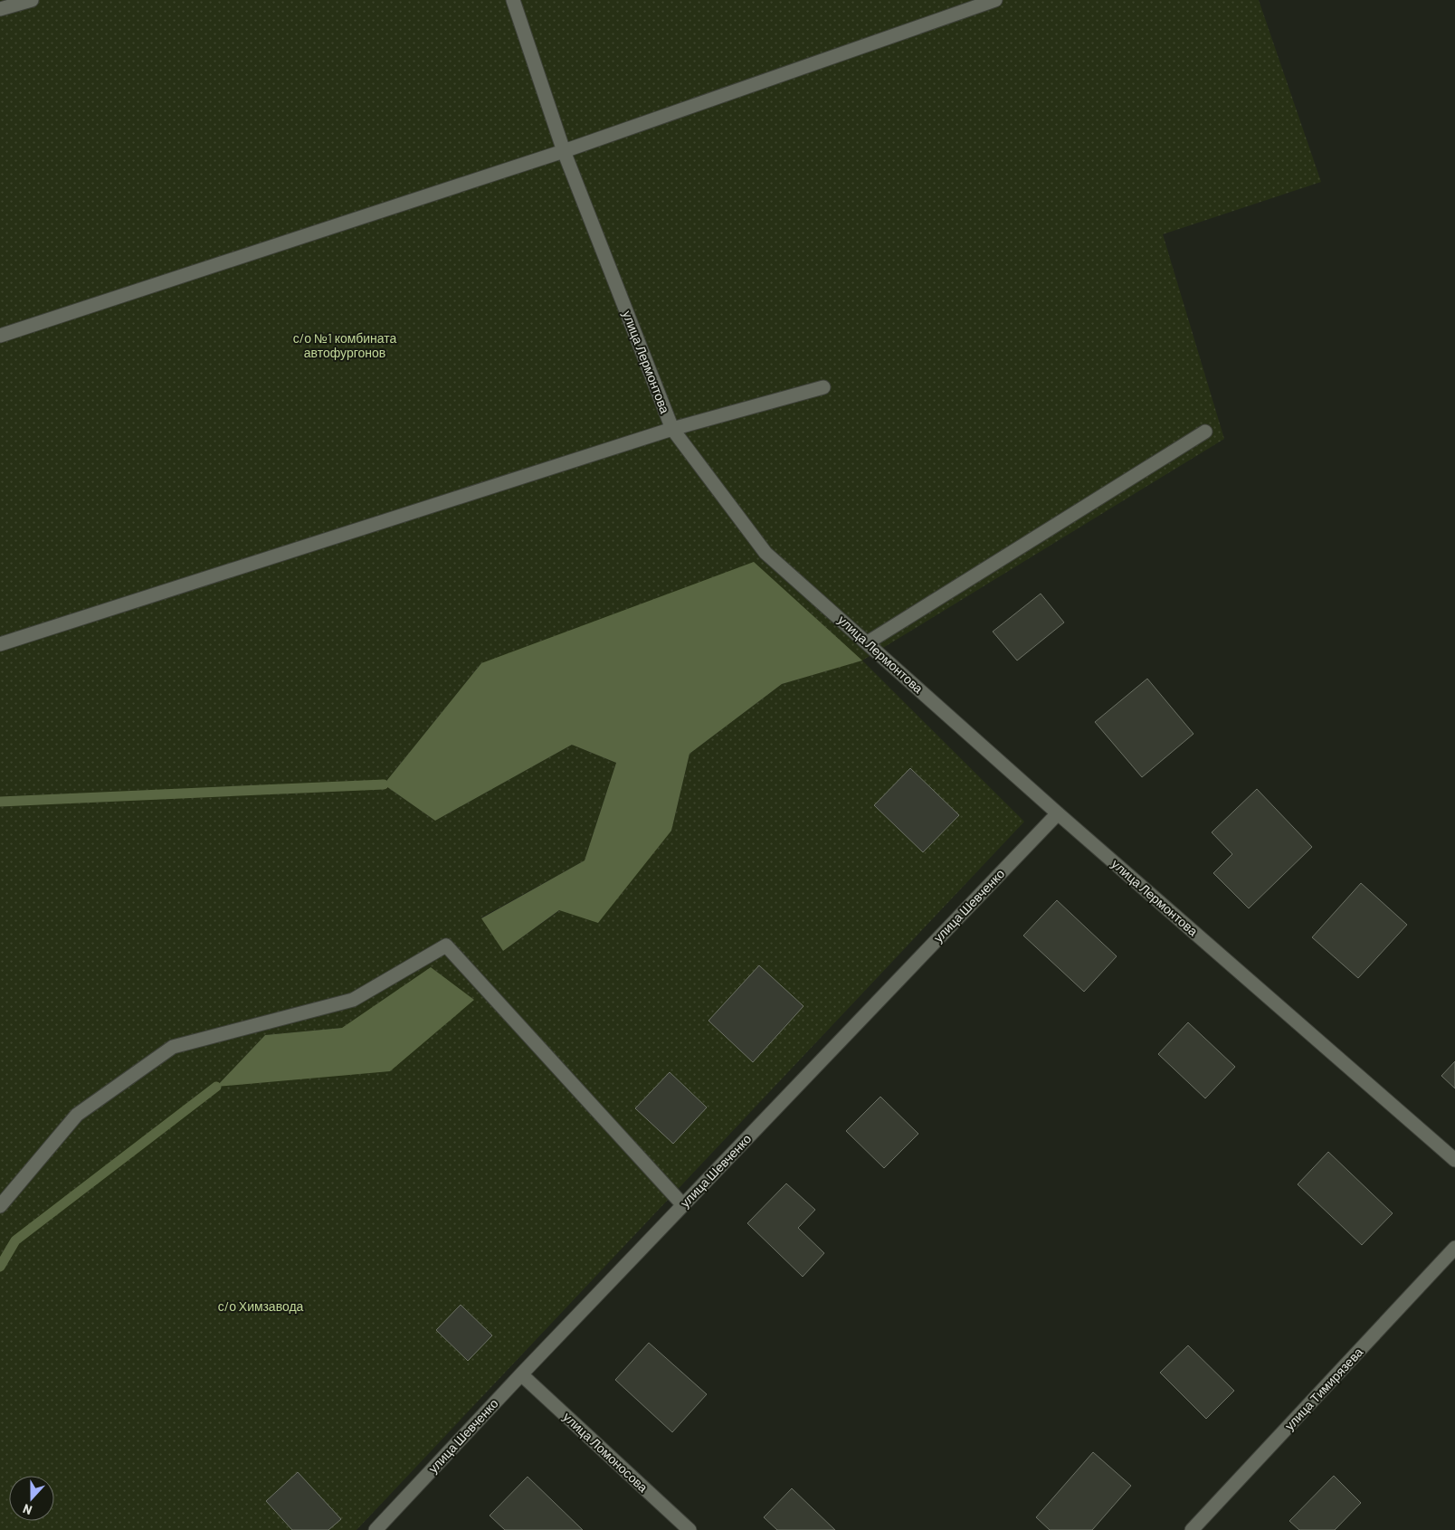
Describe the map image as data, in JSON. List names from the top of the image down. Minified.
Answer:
{"streets":{"street":["улица Лермонтова","улица Шевченко","улица Тимирязева","улица Ломоносова"]},"crossings":[["улица Лермонтова","улица Шевченко"],["улица Шевченко","улица Ломоносова"]],"parks":["с/о №1 комбината автофургонов","с/о Химзавода"],"north":"bottom"}
